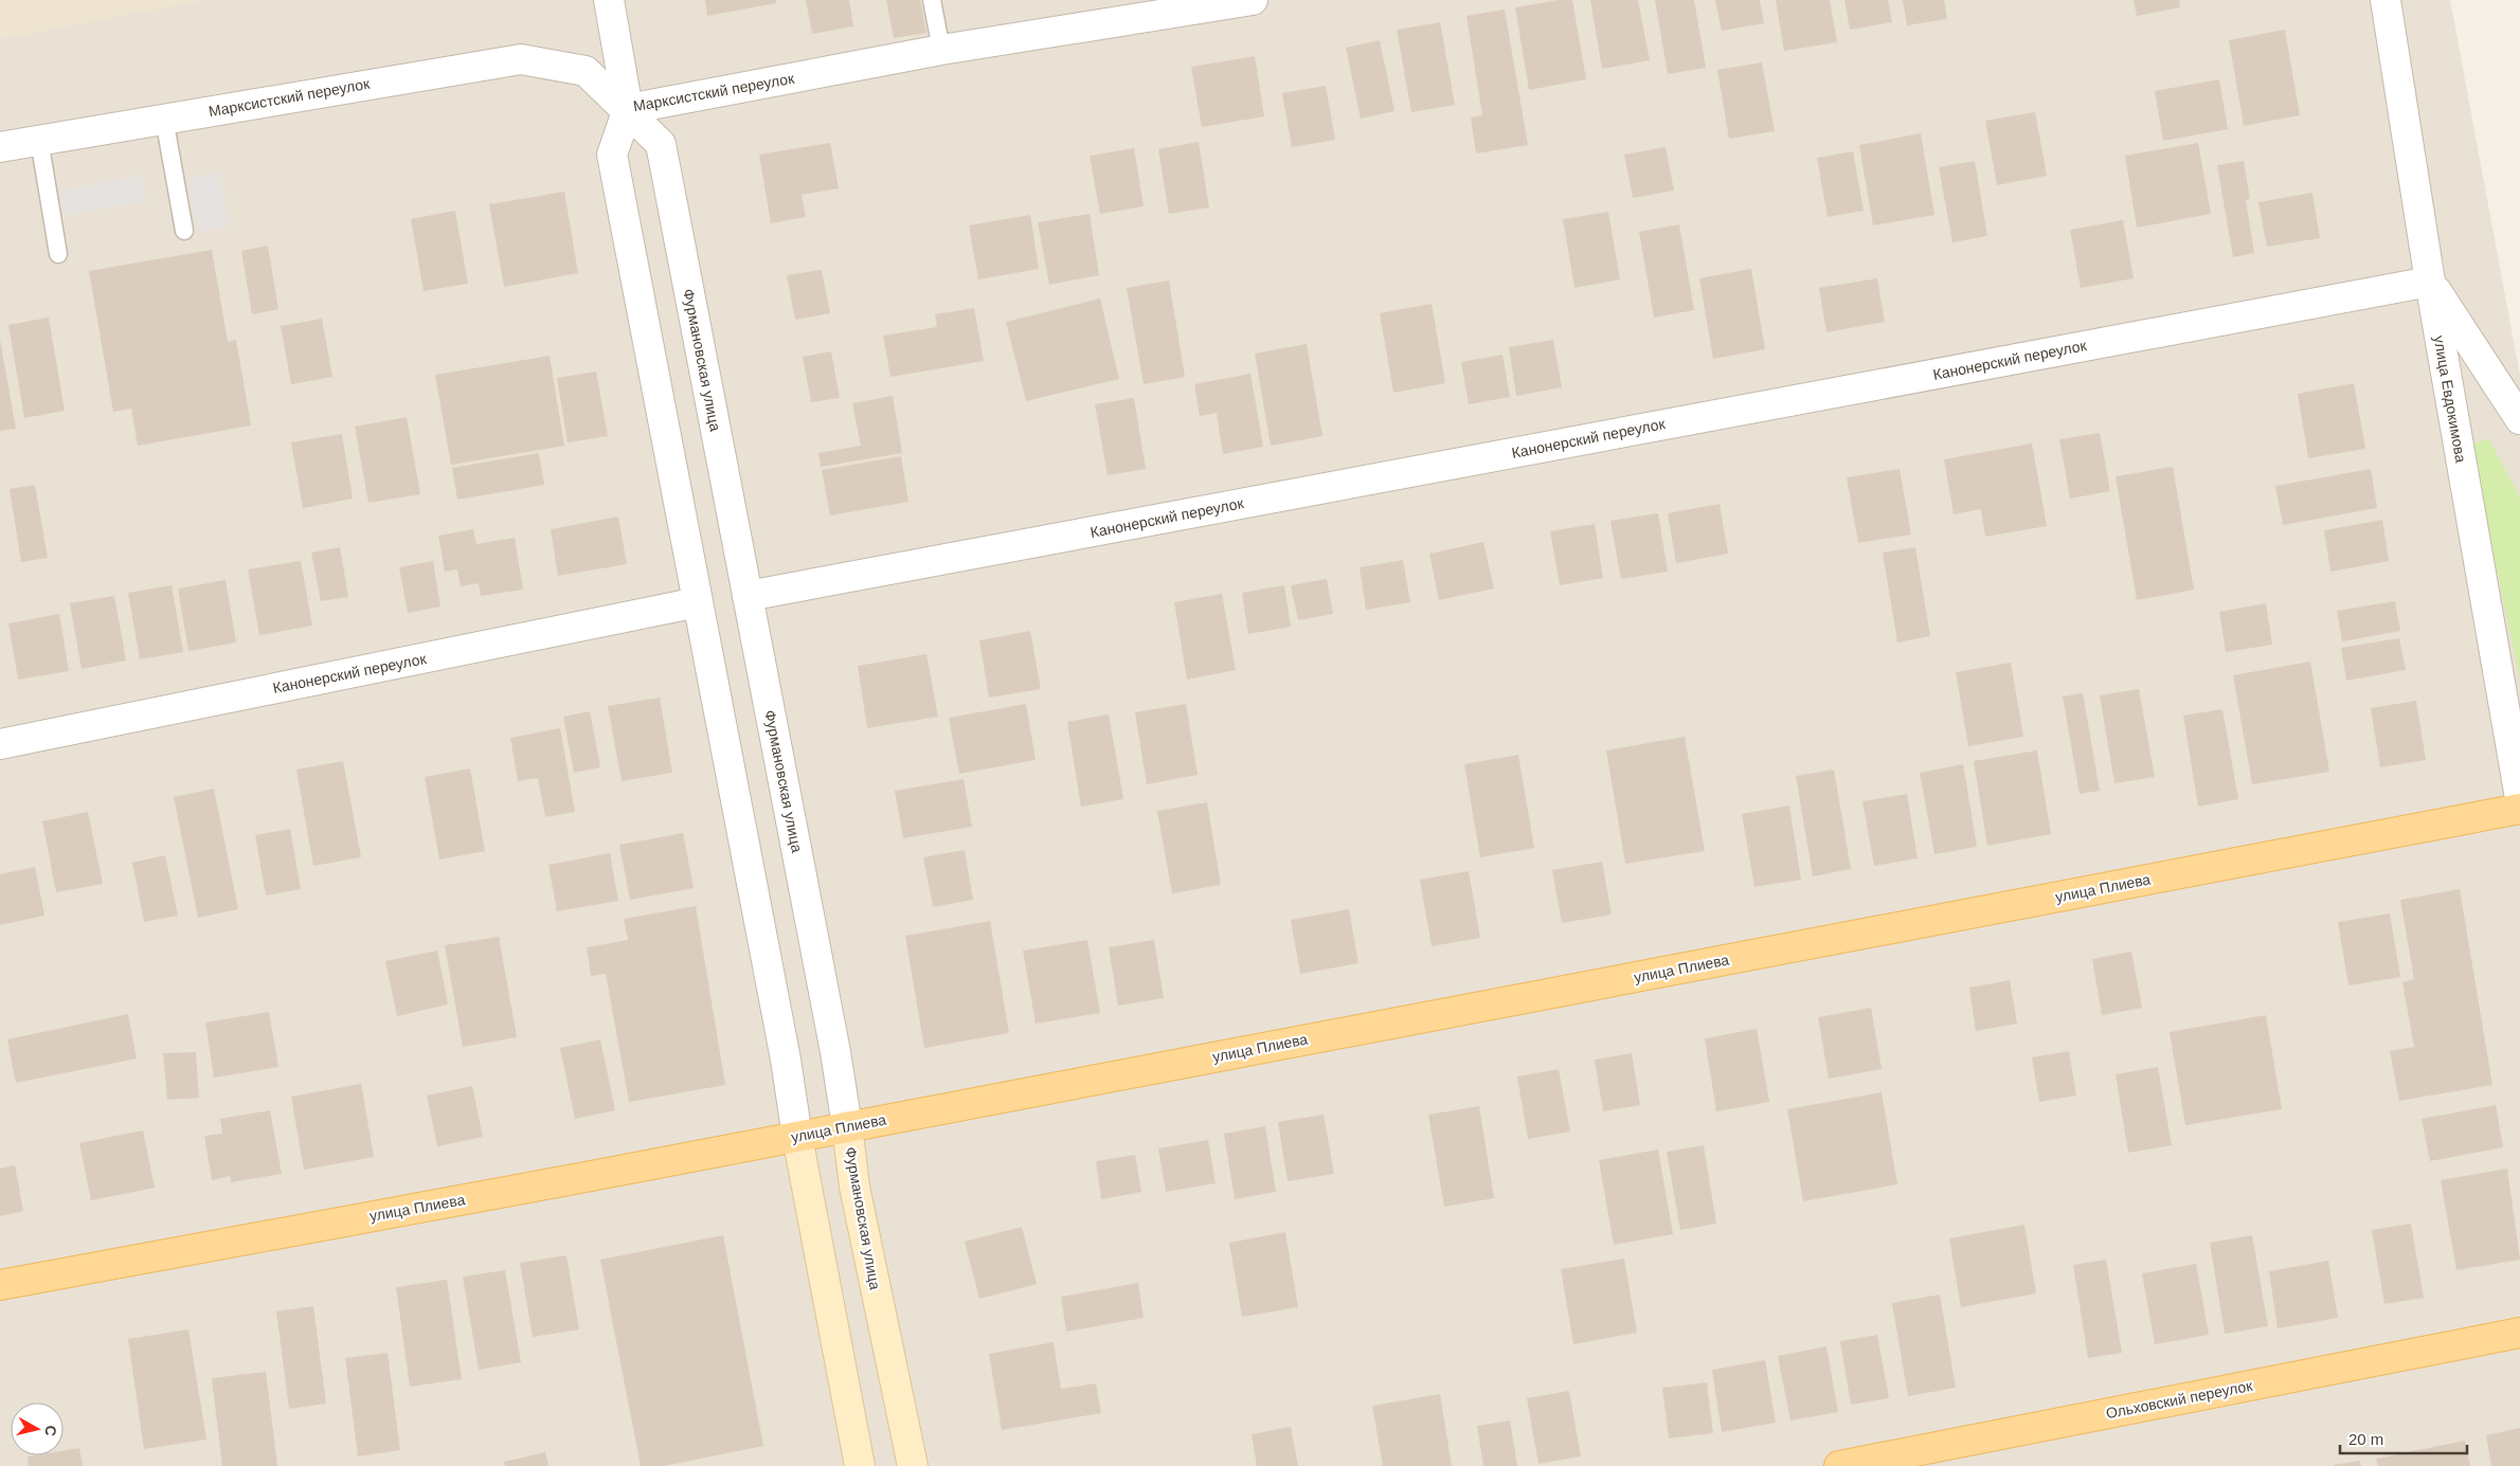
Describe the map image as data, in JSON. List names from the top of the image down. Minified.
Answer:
{"streets":{"main road":["Фурмановская улица","улица Плиева","Ольховский переулок"],"street":["Марксистский переулок","Канонерский переулок","улица Евдокимова"]},"crossings":[["Марксистский переулок","Фурмановская улица"],["Фурмановская улица","Канонерский переулок"],["Фурмановская улица","улица Плиева"],["Канонерский переулок","улица Евдокимова"]],"scale_bar":"20 m","north":"right"}
